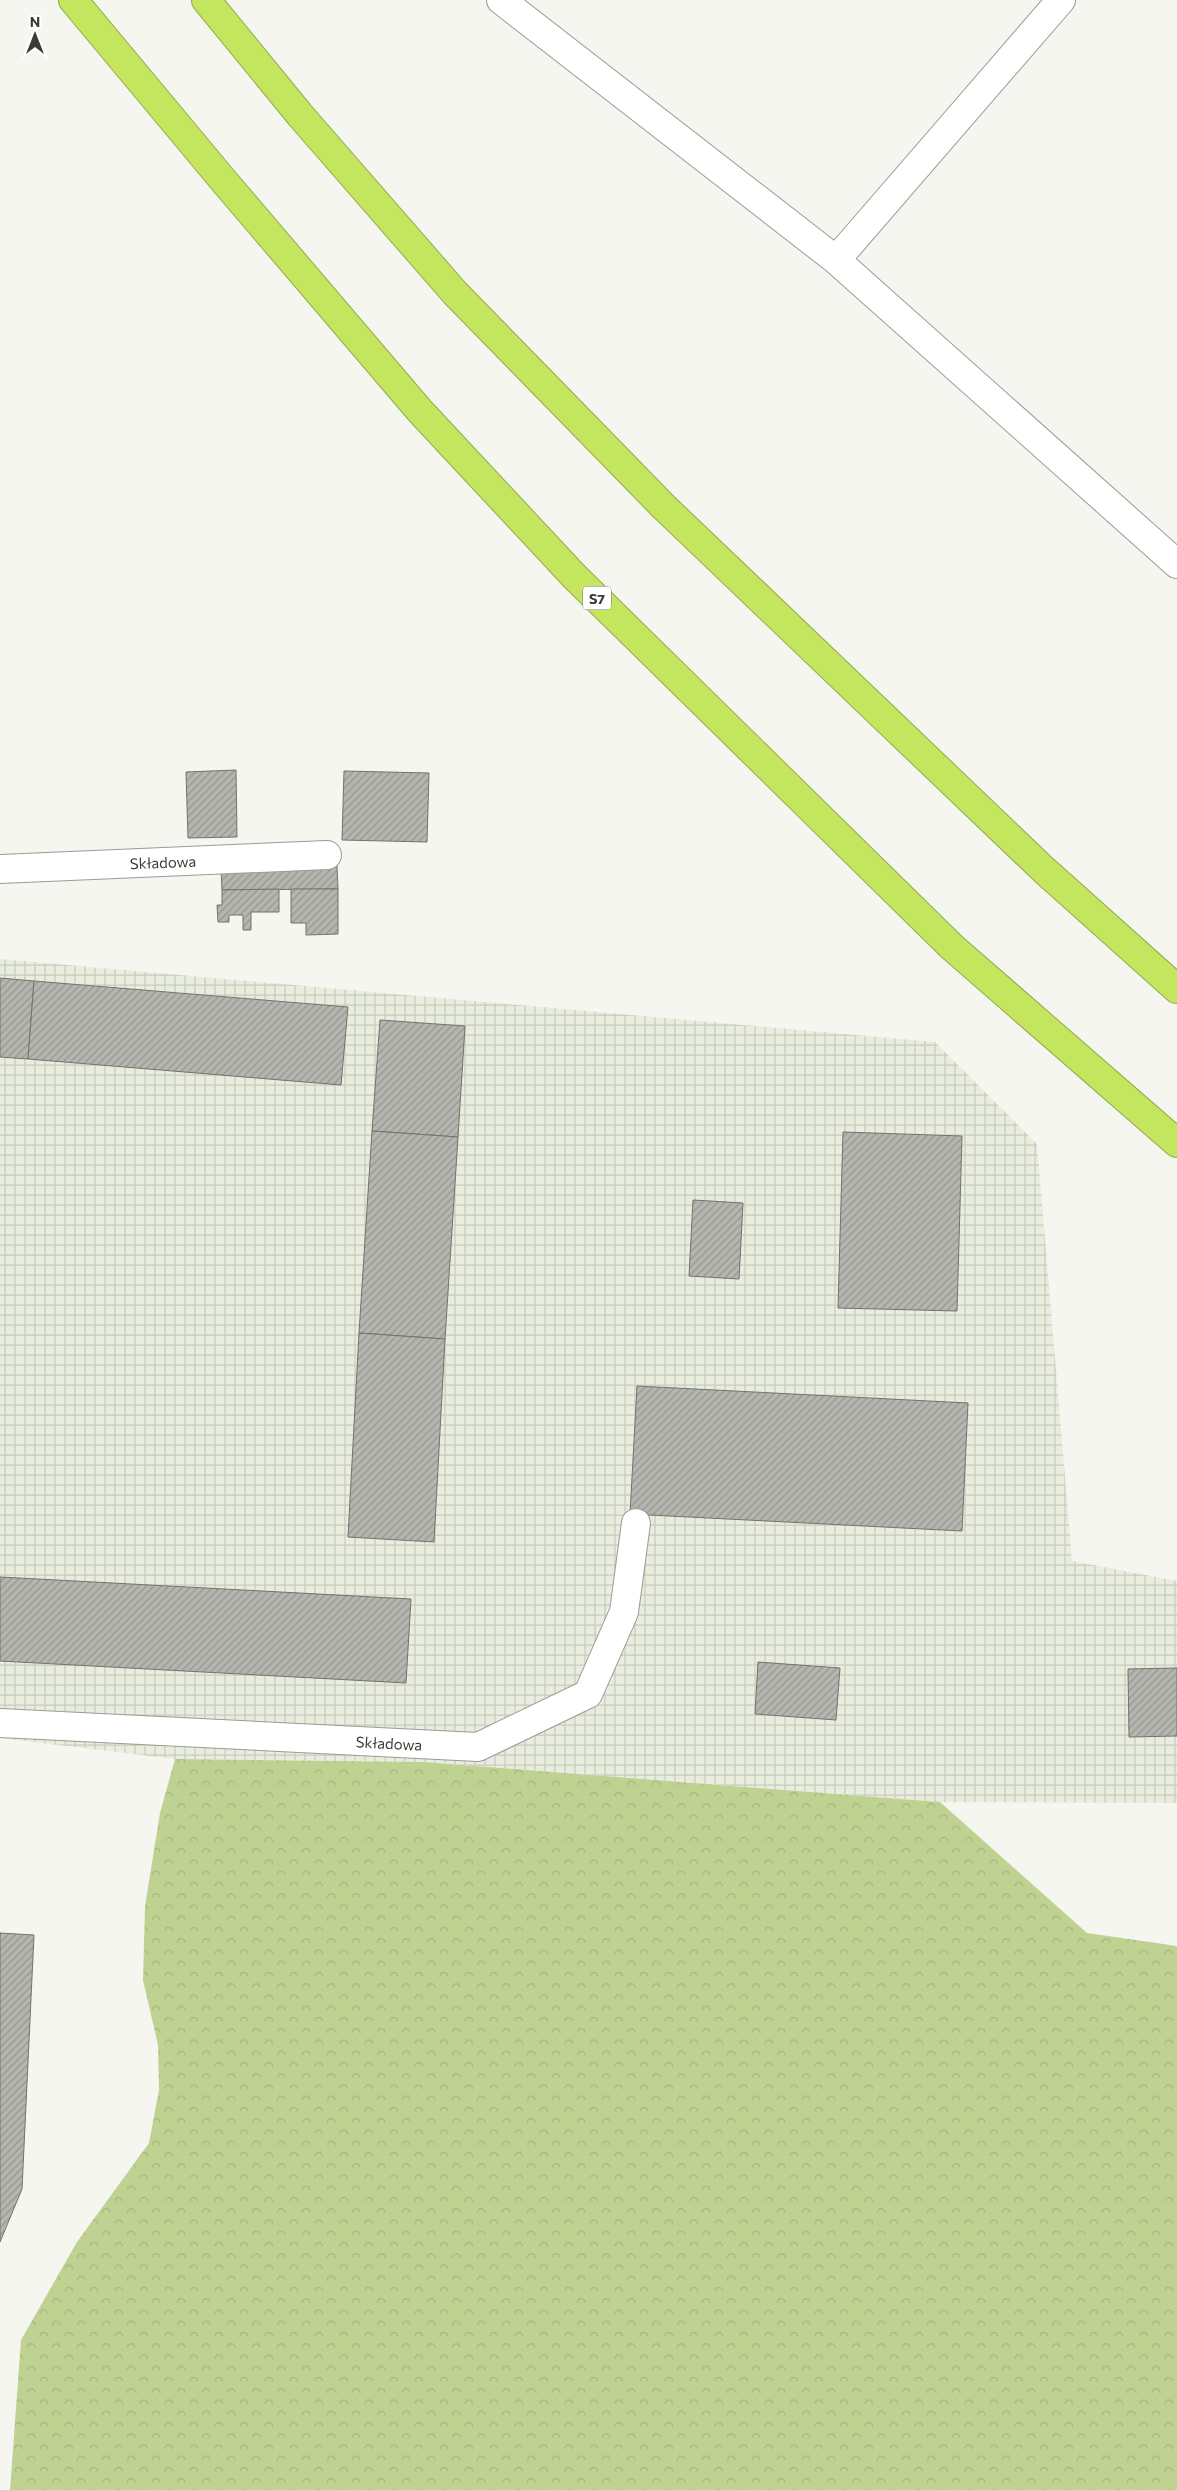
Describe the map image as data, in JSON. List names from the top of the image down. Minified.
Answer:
{"streets":{"highway":["S7"],"street":["Składowa"]},"north":"top"}
